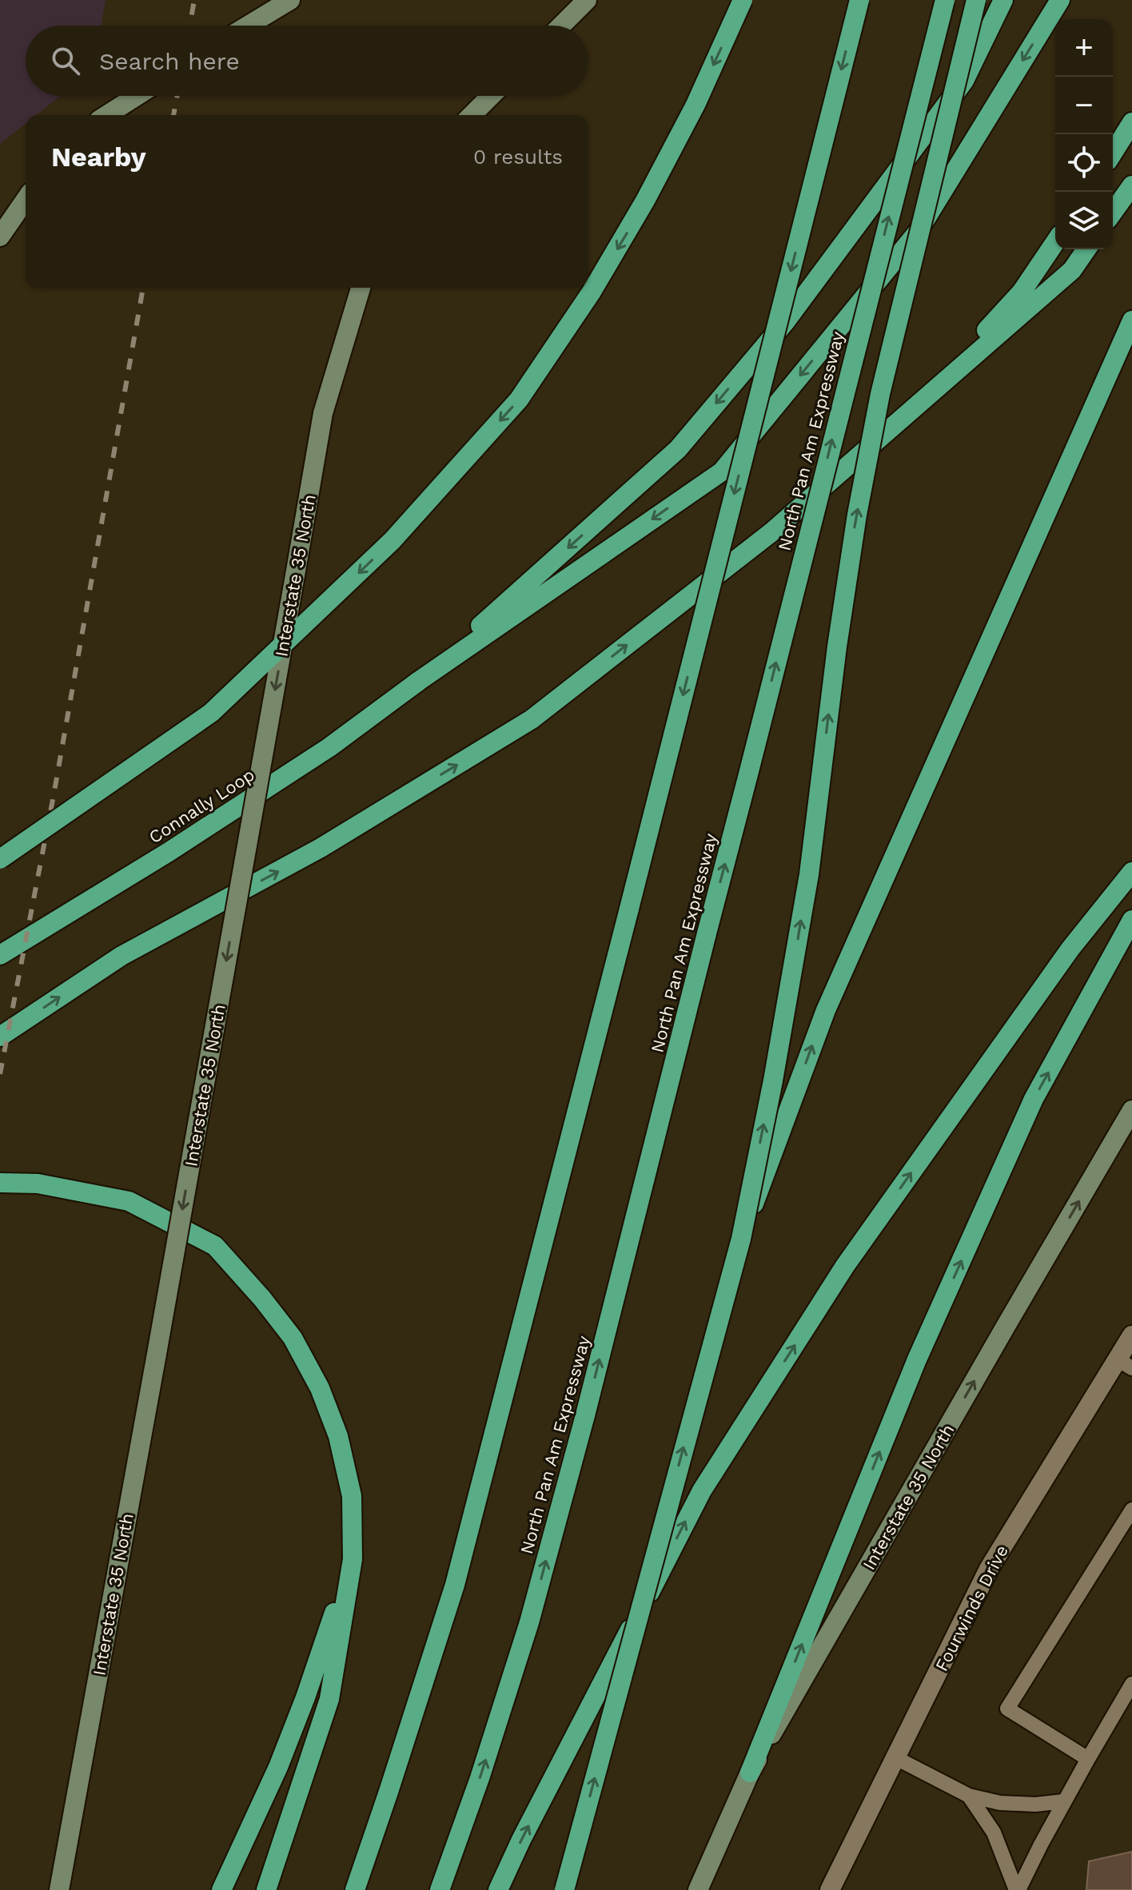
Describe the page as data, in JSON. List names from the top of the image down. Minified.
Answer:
{"streets":{"highway":["North Pan Am Expressway","Connally Loop"],"main road":["Interstate 35 North"],"street":["Fourwinds Drive"]},"page":{"map_buttons":["+","−"],"search":"Search here","heading":["Nearby","0 results"]}}
